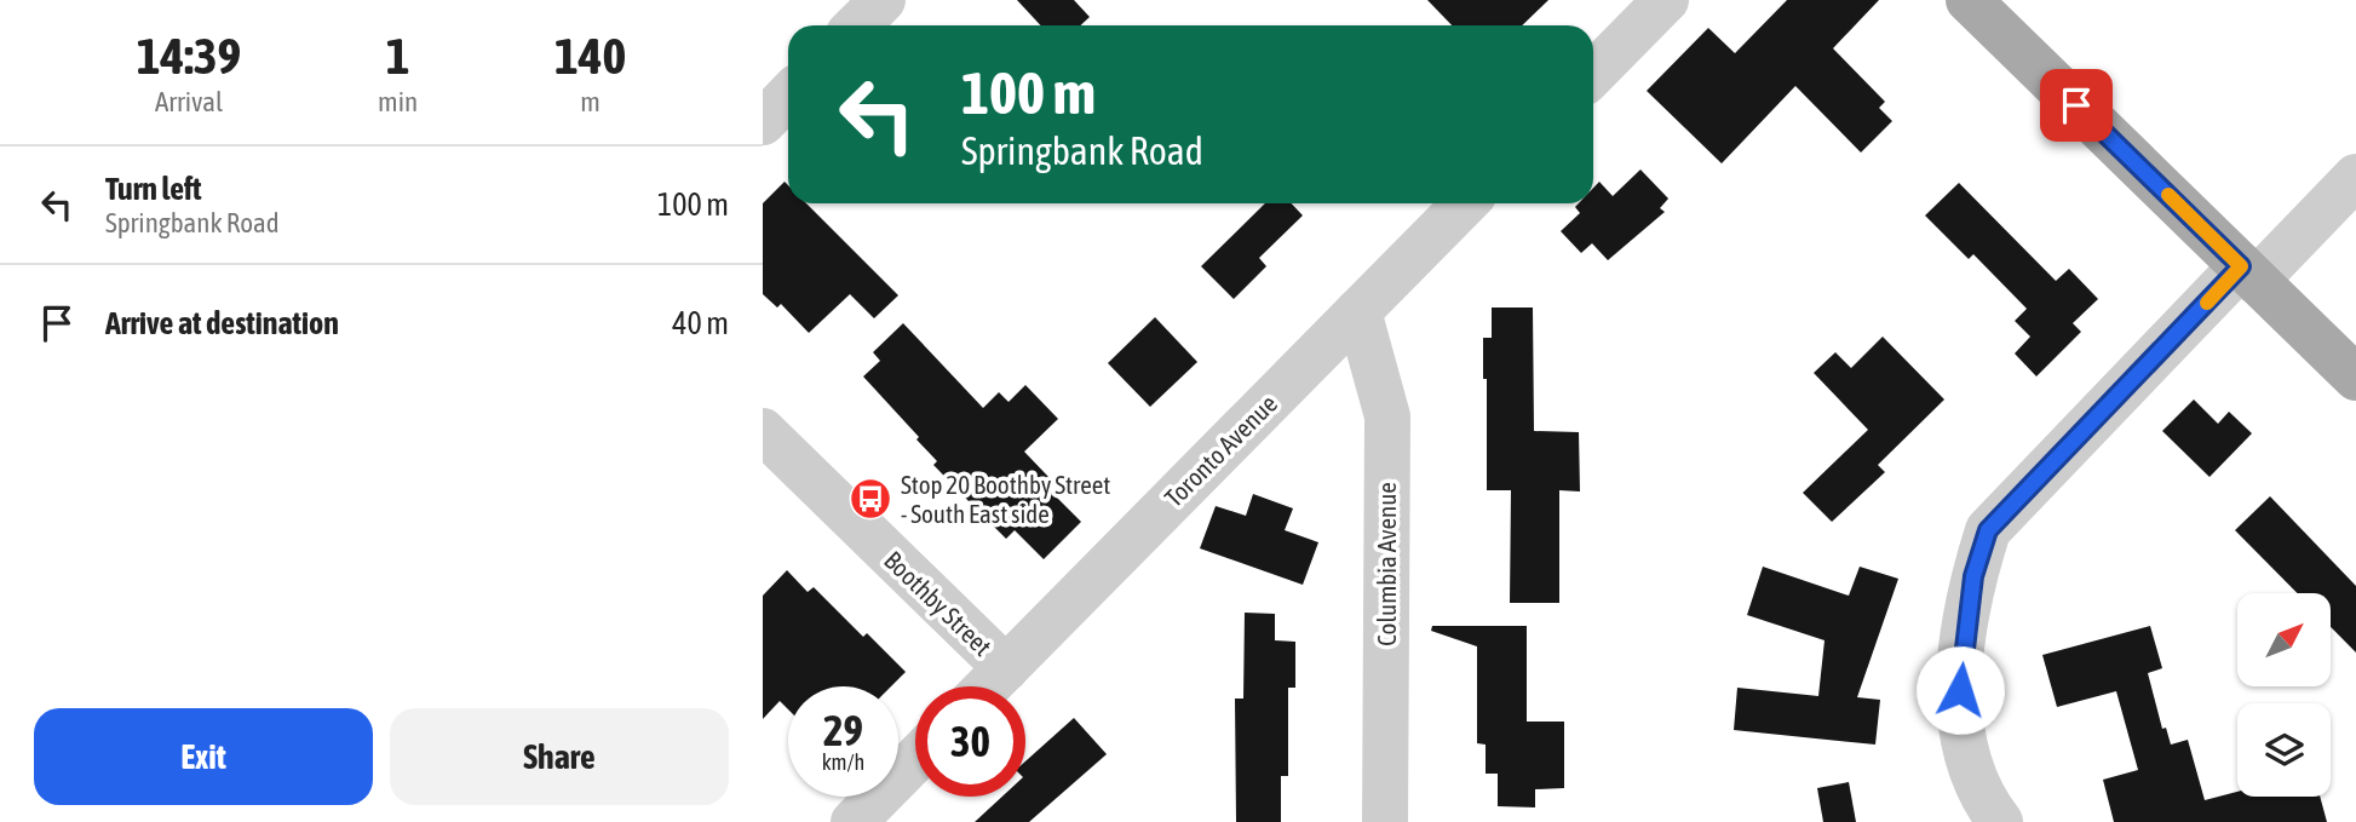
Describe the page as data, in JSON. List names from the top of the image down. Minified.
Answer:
{"streets":{"street":["Toronto Avenue","Columbia Avenue","Boothby Street"]},"crossings":[["Toronto Avenue","Columbia Avenue"],["Toronto Avenue","Boothby Street"]],"places":{"bus stop":["Stop 20 Boothby Street - South East side"]},"north":"top right","page":{"eta":["14:39","Arrival","1","min","140","m"],"turn":["100 m","Springbank Road"],"list":[{"name":"Turn left","note":"Springbank Road","value":"100 m"},{"name":"Arrive at destination","value":"40 m"}],"speed":"29 km/h","limit":"30","buttons":["Exit","Share"]}}
